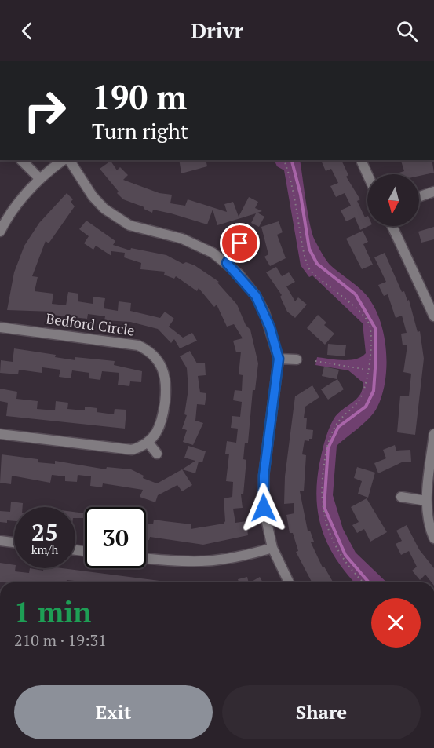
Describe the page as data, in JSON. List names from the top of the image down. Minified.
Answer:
{"streets":{"street":["Bedford Circle"]},"north":"bottom","page":{"header":"Drivr","turn":["190 m","Turn right"],"speed":"25 km/h","limit":"30","heading":["1 min","210 m · 19:31"],"buttons":["Exit","Share"]}}
